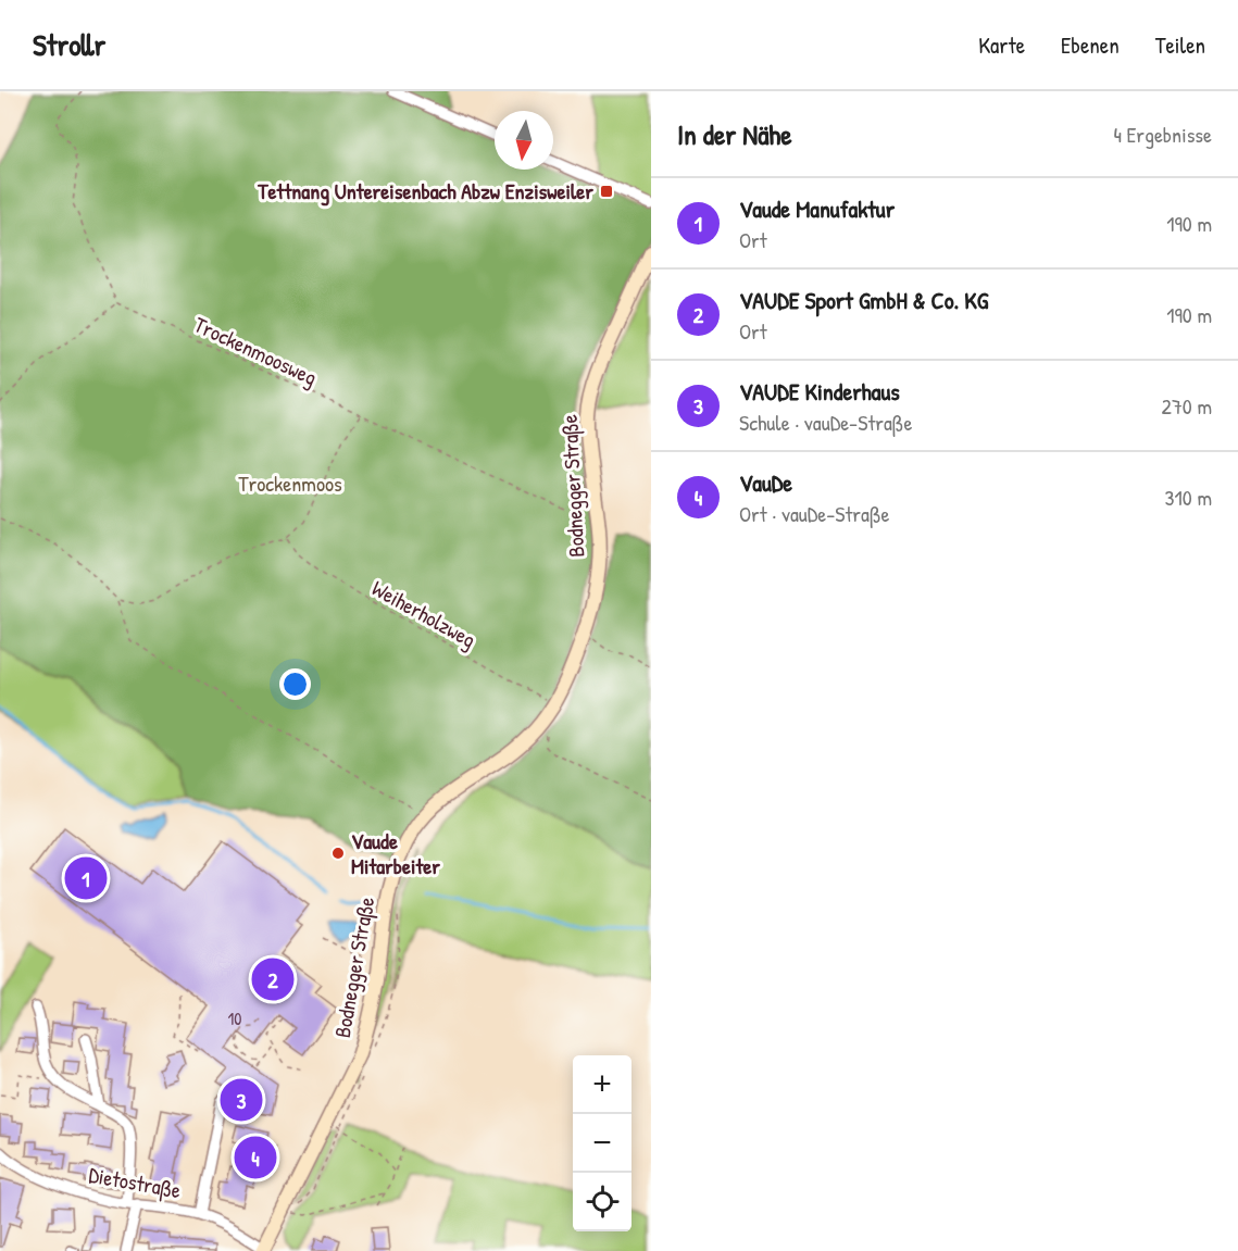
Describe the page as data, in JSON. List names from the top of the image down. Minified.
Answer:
{"streets":{"main road":["Bodnegger Straße"],"street":["Dietostraße"],"path":["Trockenmoosweg","Weiherholzweg"]},"crossings":[["Trockenmoosweg","Bodnegger Straße"],["Bodnegger Straße","Weiherholzweg"],["Bodnegger Straße","Dietostraße"]],"parks":["Trockenmoos"],"places":{"transit":["Tettnang Untereisenbach Abzw Enzisweiler"],"other":["Vaude Mitarbeiter"]},"house_numbers":["10"],"north":"bottom","page":{"header":"Strollr","nav":["Karte","Ebenen","Teilen"],"heading":["In der Nähe","4 Ergebnisse"],"list":[{"mark":"1","name":"Vaude Manufaktur","note":"Ort","value":"190 m"},{"mark":"2","name":"VAUDE Sport GmbH & Co. KG","note":"Ort","value":"190 m"},{"mark":"3","name":"VAUDE Kinderhaus","note":"Schule · vauDe-Straße","value":"270 m"},{"mark":"4","name":"VauDe","note":"Ort · vauDe-Straße","value":"310 m"}],"pins":["1","2","3","4"],"map_buttons":["+","−"]}}
